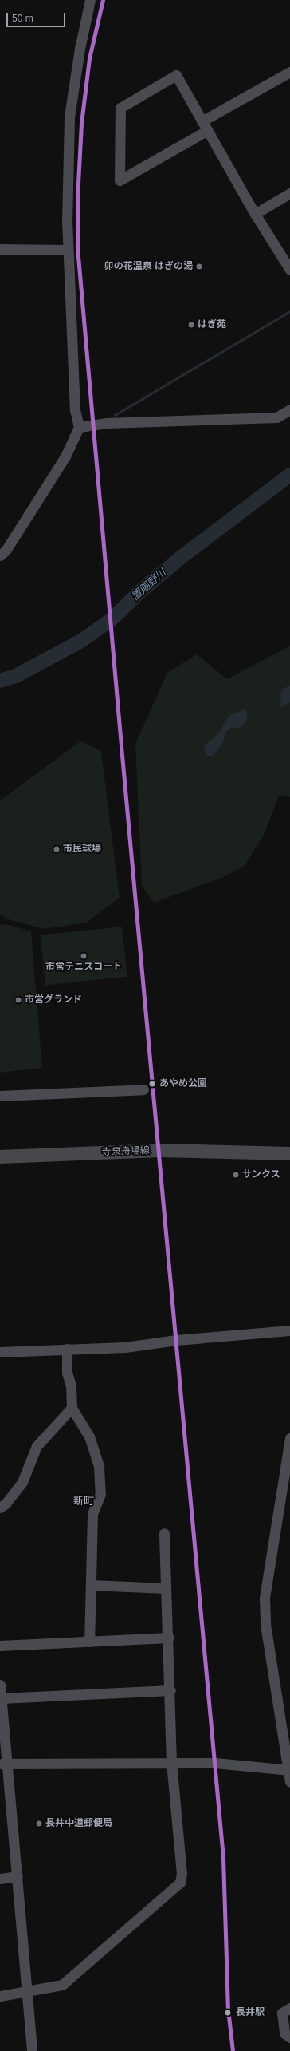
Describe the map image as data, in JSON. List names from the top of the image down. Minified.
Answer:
{"streets":{"main road":["寺泉舟場線"]},"districts":["新町"],"water":["置賜野川"],"places":["卯の花温泉 はぎの湯","はぎ苑","市民球場","市営テニスコート","市営グランド","あやめ公園","サンクス","長井中道郵便局","長井駅"],"scale_bar":"50 m"}
